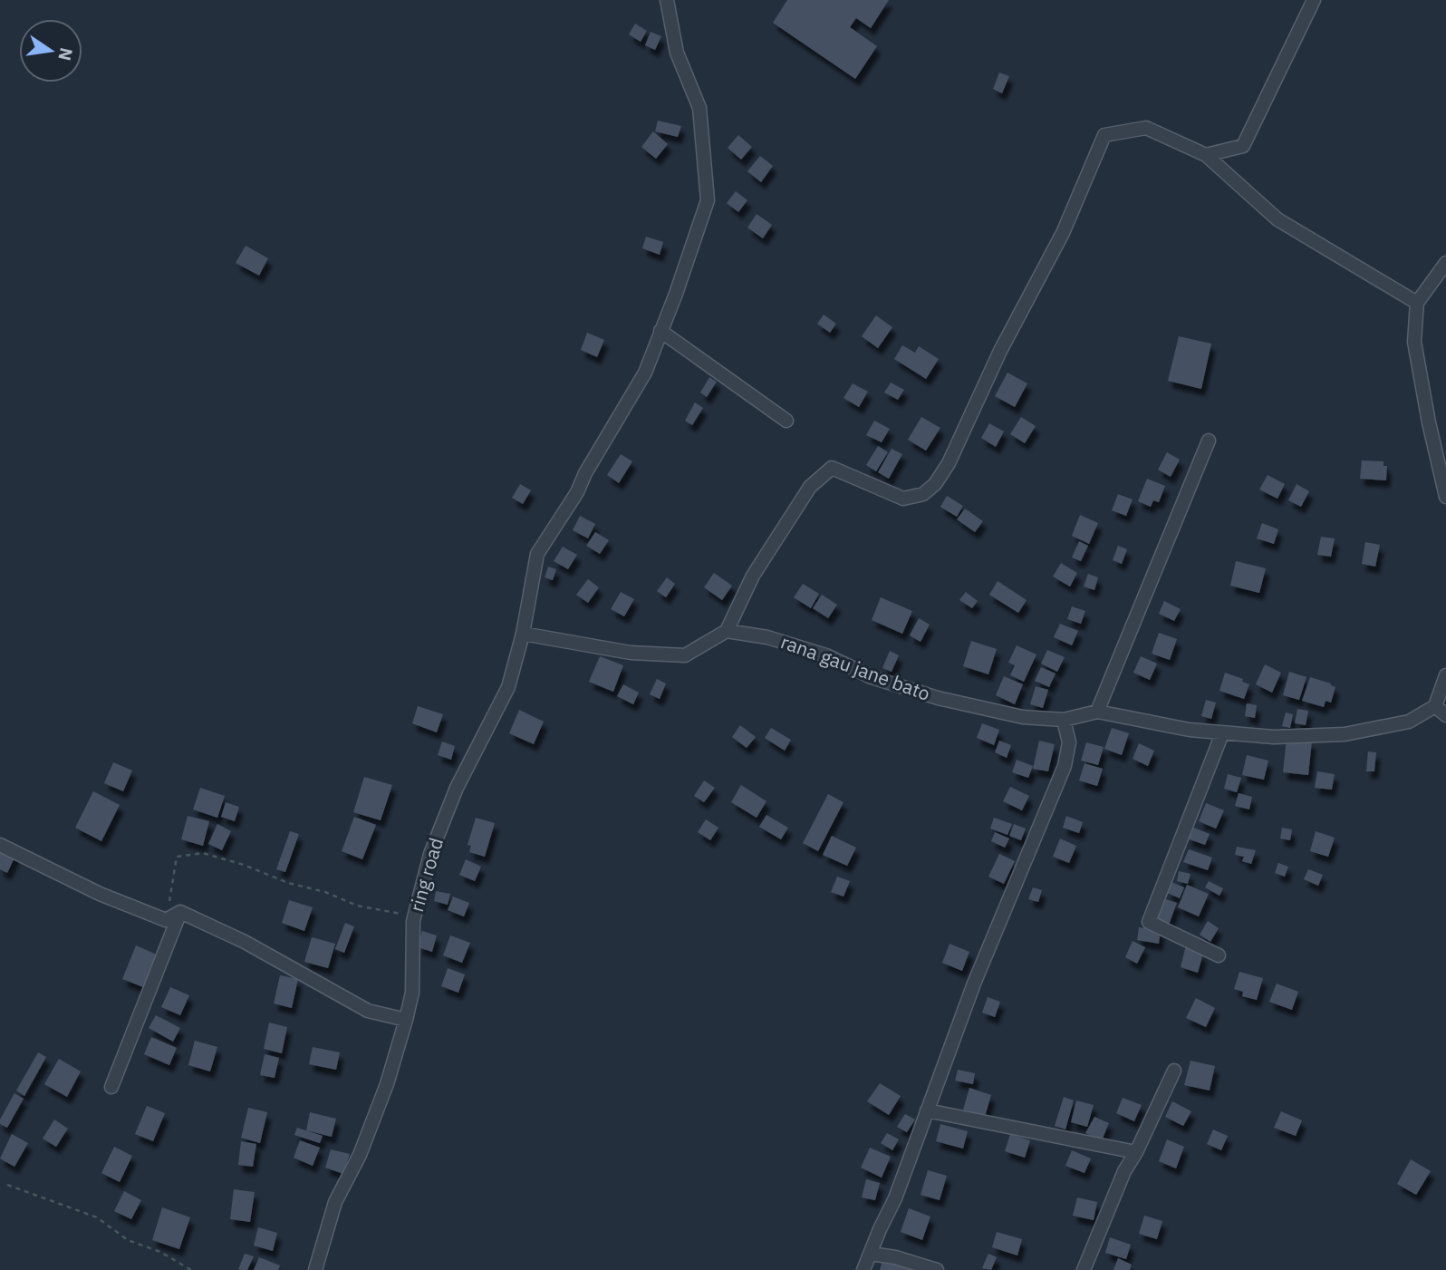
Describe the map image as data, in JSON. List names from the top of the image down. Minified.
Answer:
{"streets":{"street":["rana gau jane bato","ring road"]},"north":"right"}
